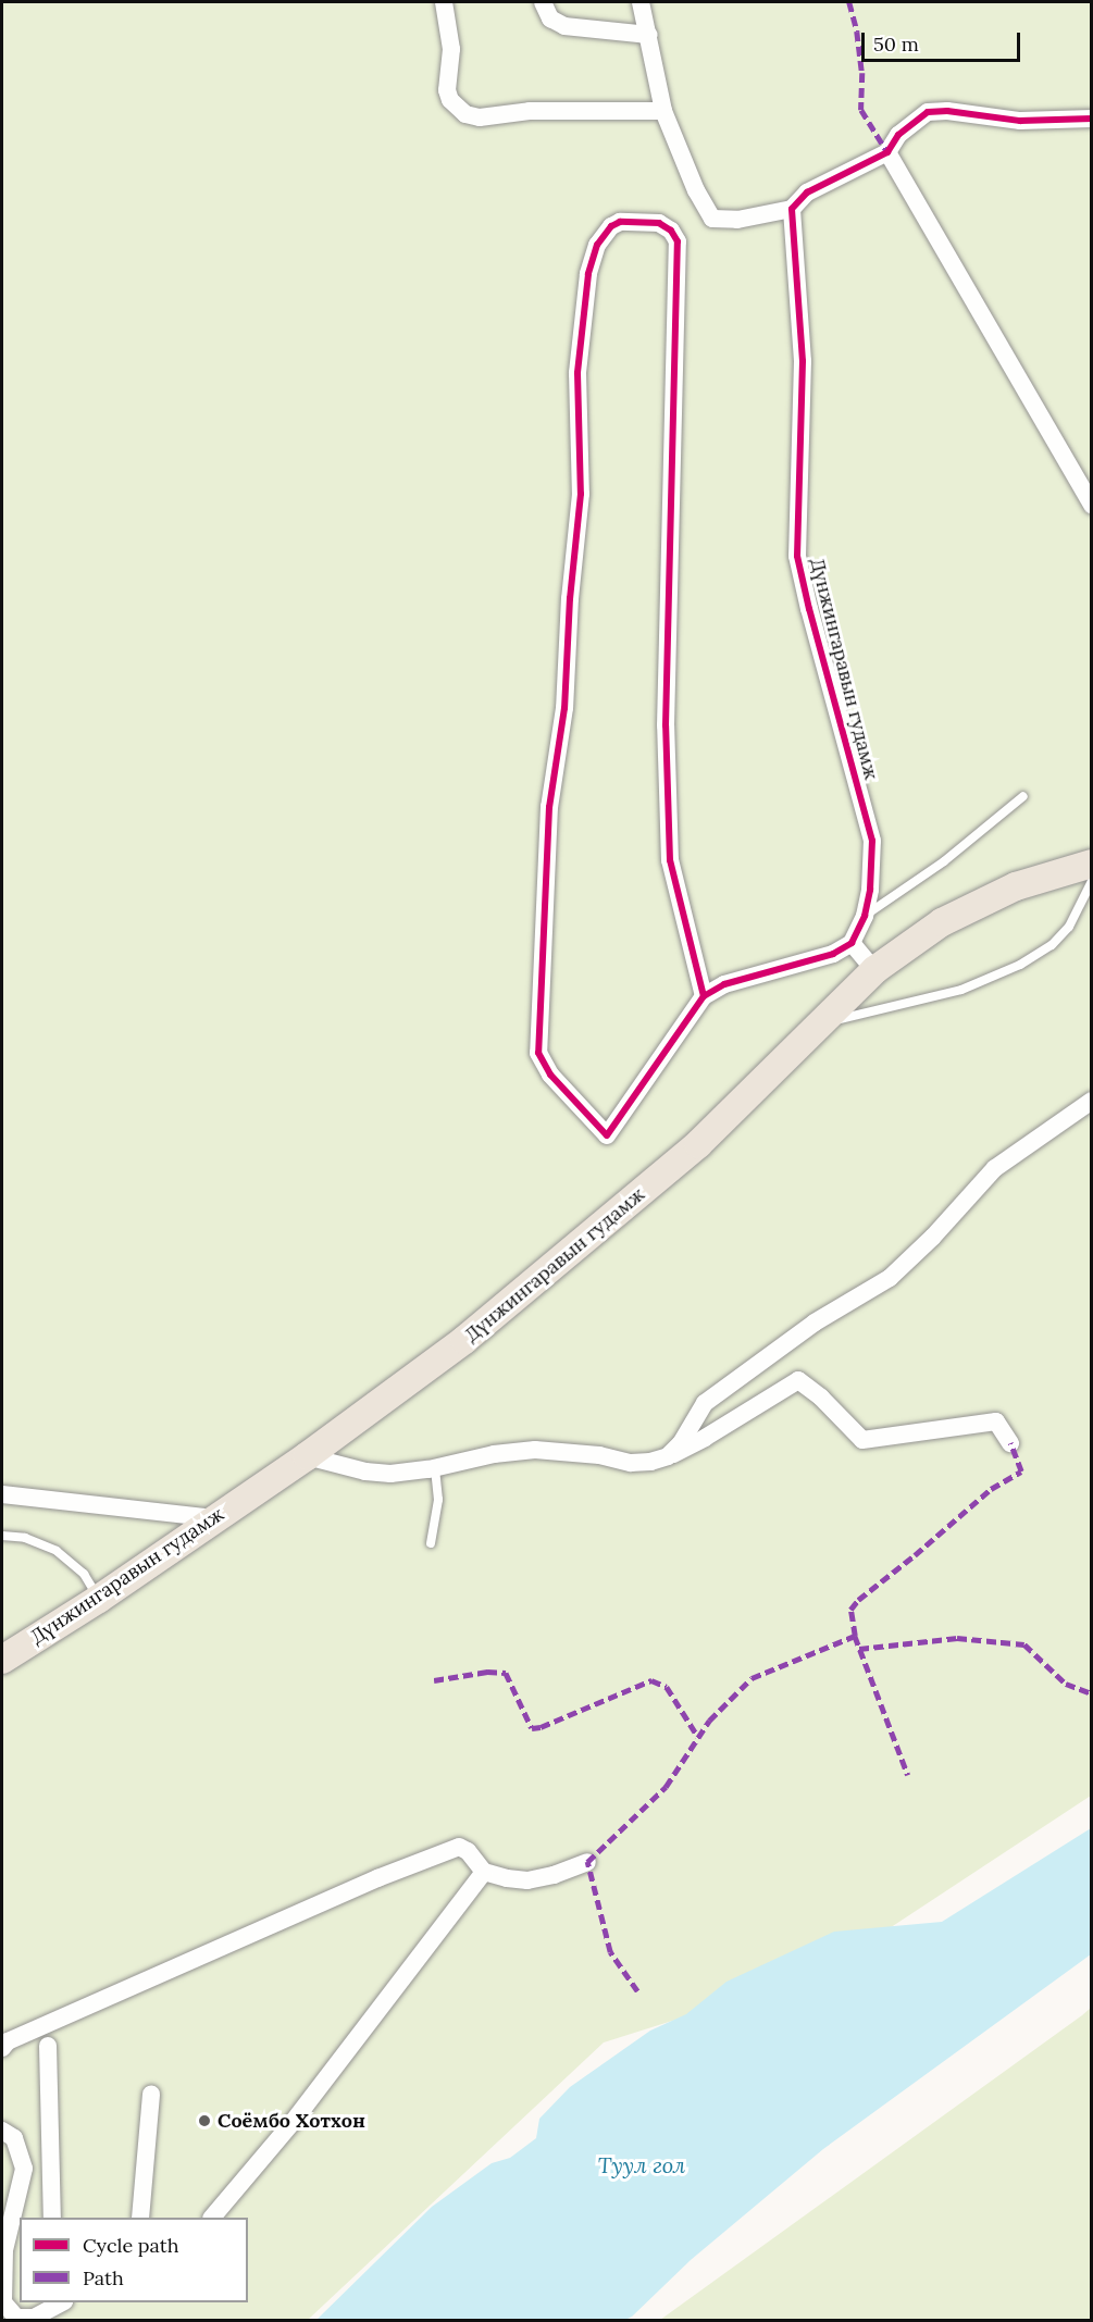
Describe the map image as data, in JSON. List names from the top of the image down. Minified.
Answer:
{"streets":{"main road":["Дүнжингаравын гудамж"]},"water":["Туул гол"],"places":["Соёмбо Хотхон"],"legend":["Cycle path","Path"],"scale_bar":"50 m"}
